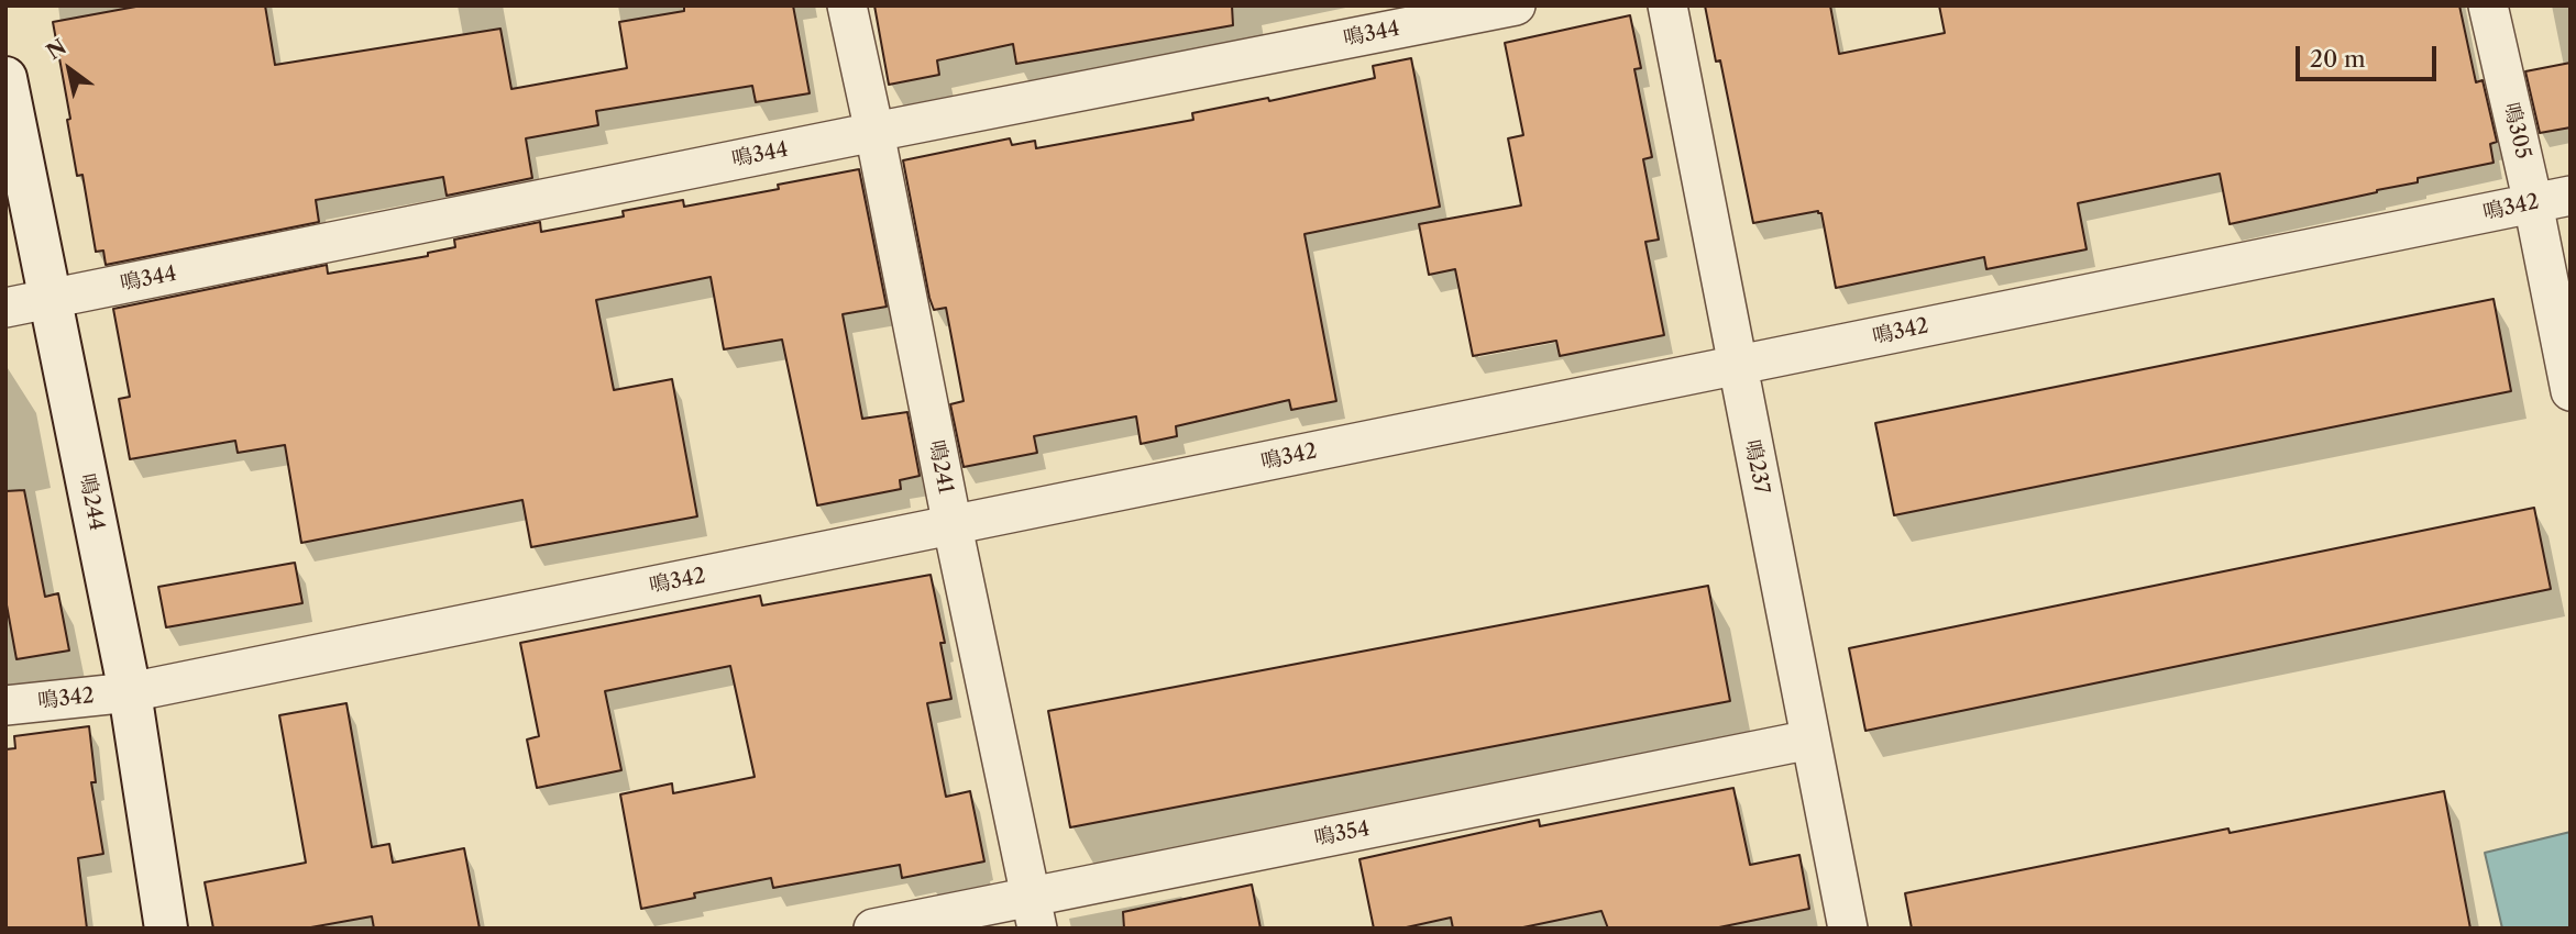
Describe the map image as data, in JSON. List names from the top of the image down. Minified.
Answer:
{"streets":{"street":["鳴344","鳴305","鳴342","鳴241","鳴237","鳴244","鳴354"]},"crossings":[["鳴344","鳴241"],["鳴344","鳴244"],["鳴305","鳴342"],["鳴342","鳴241"],["鳴342","鳴237"],["鳴342","鳴244"],["鳴241","鳴354"],["鳴237","鳴354"]],"scale_bar":"20 m","north":"top left"}
